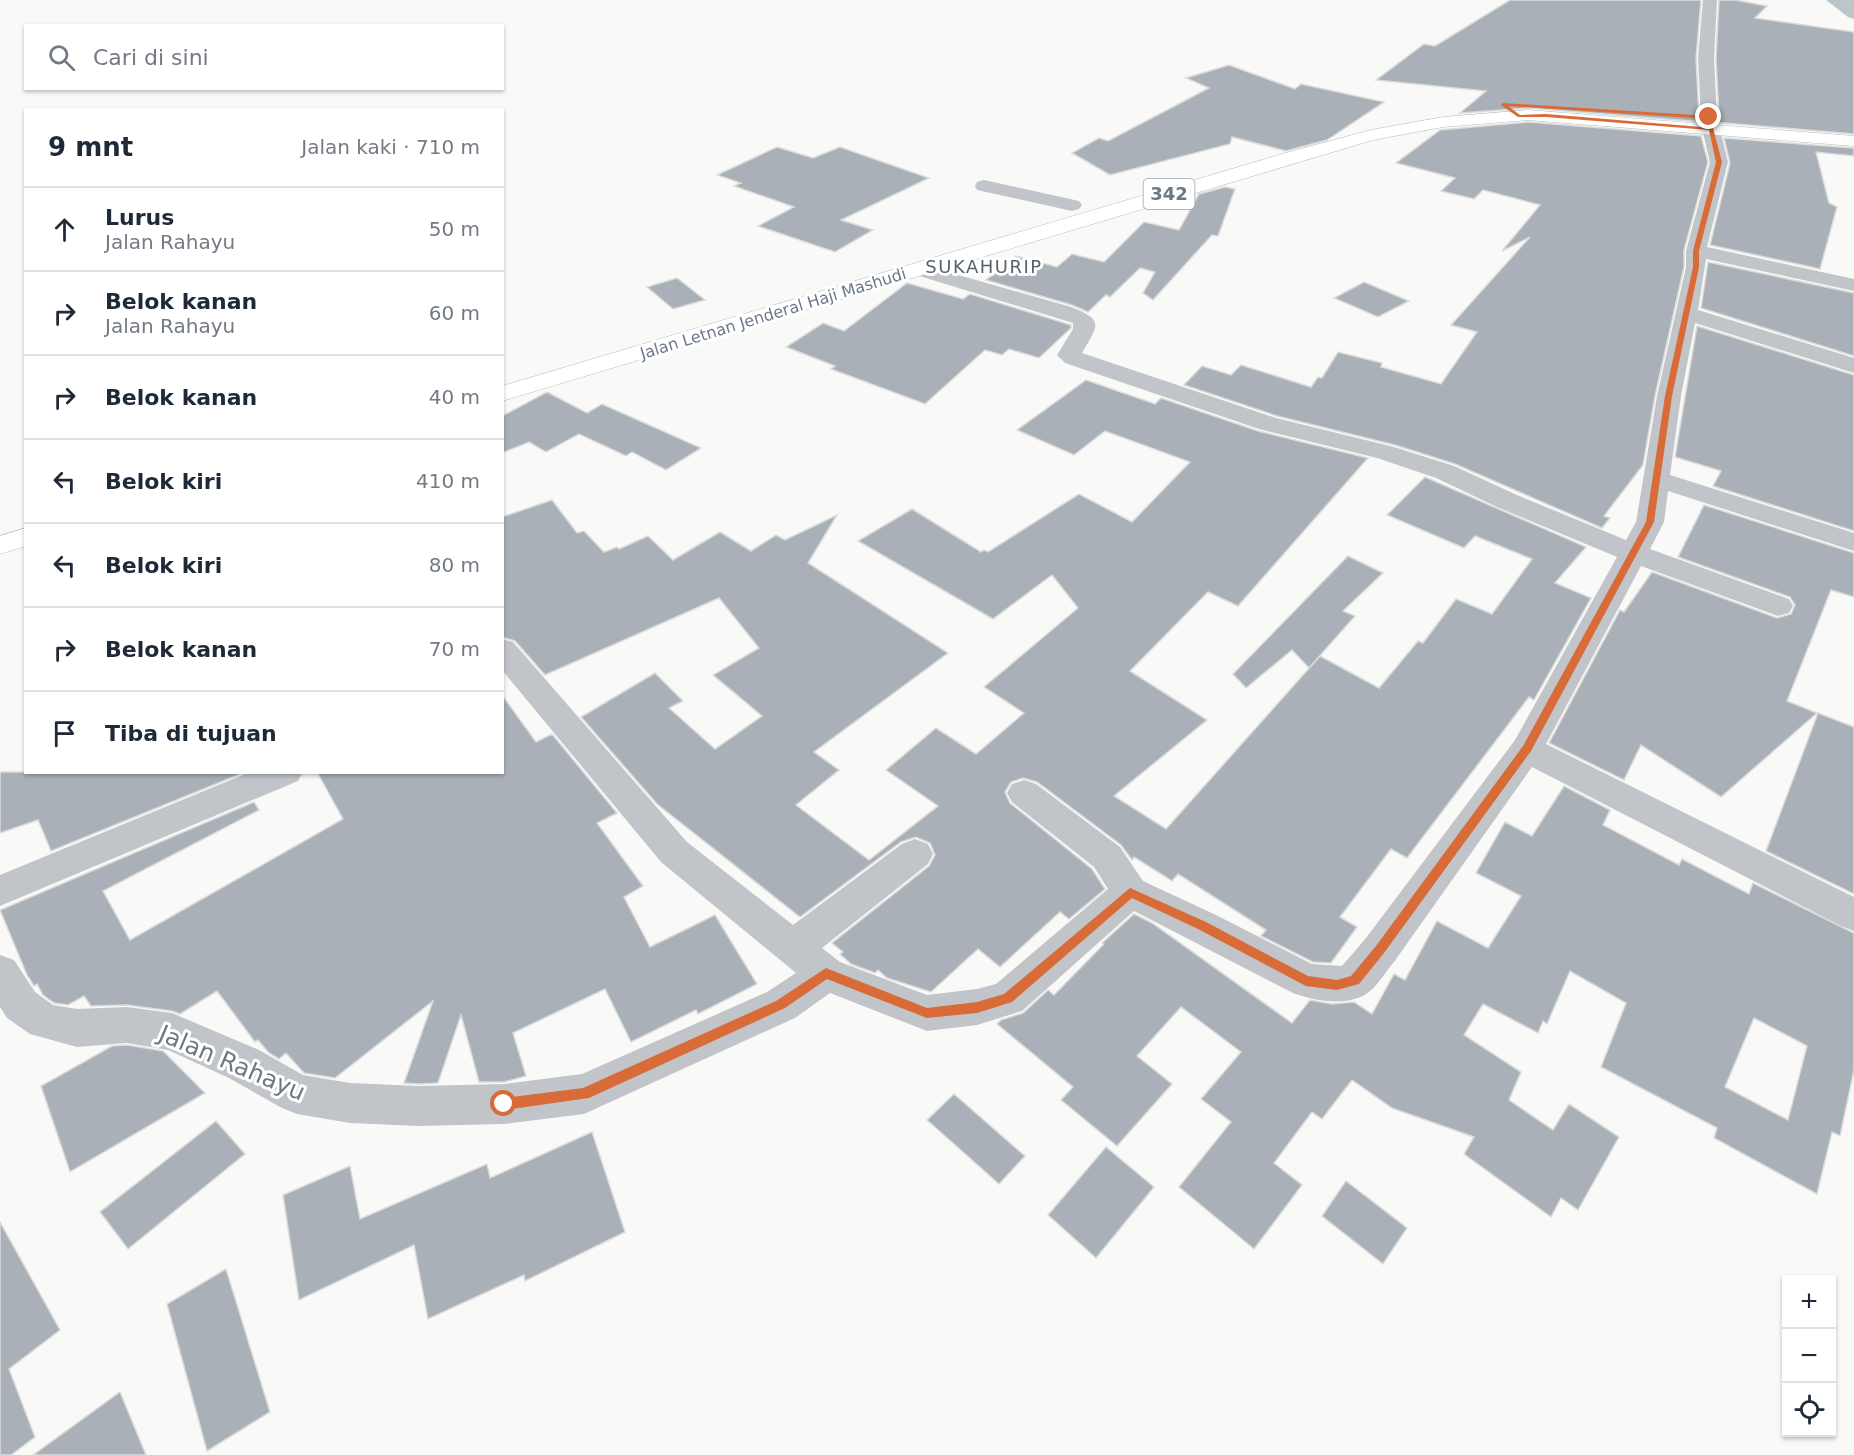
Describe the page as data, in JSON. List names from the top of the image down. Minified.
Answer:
{"streets":{"main road":["342","Jalan Letnan Jenderal Haji Mashudi"],"street":["Jalan Rahayu"]},"districts":["SUKAHURIP"],"page":{"search":"Cari di sini","heading":["9 mnt","Jalan kaki · 710 m"],"list":[["Lurus","Jalan Rahayu","50 m"],["Belok kanan","Jalan Rahayu","60 m"],["Belok kanan","40 m"],["Belok kiri","410 m"],["Belok kiri","80 m"],["Belok kanan","70 m"],"Tiba di tujuan"],"map_buttons":["+","−"]}}
